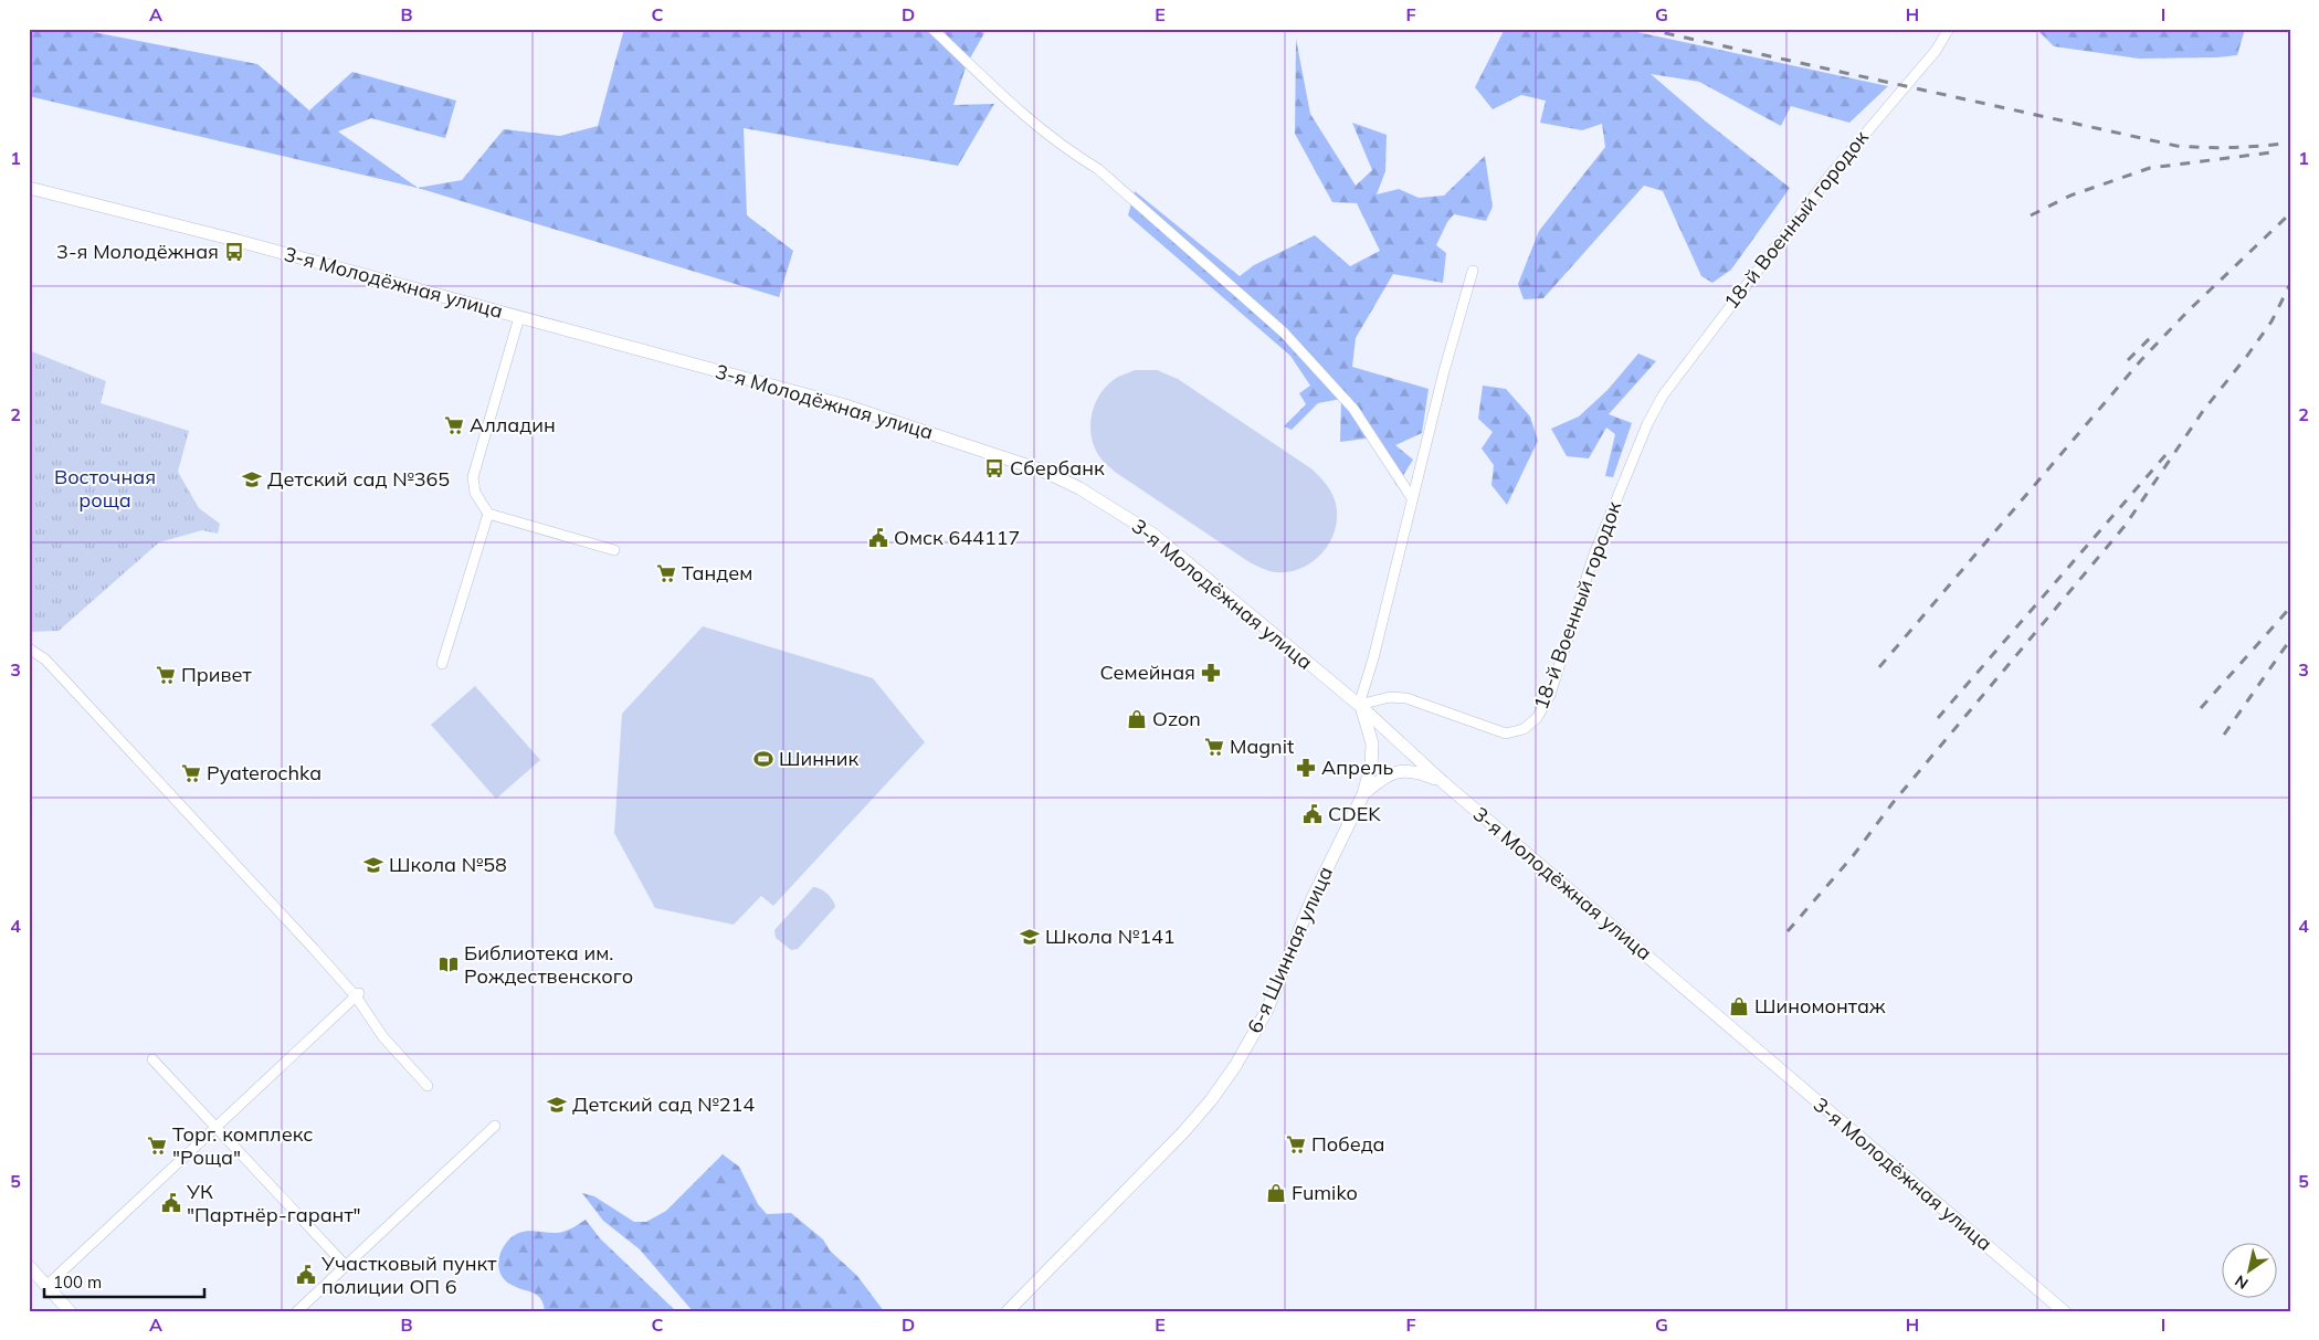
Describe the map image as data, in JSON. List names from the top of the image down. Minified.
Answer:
{"streets":{"main road":["3-я Молодёжная улица","6-я Шинная улица"],"street":["18-й Военный городок"]},"crossings":[["18-й Военный городок","3-я Молодёжная улица"],["18-й Военный городок","6-я Шинная улица"],["3-я Молодёжная улица","6-я Шинная улица"]],"parks":["Восточная роща"],"places":{"bus stop":["3-я Молодёжная","Сбербанк"],"supermarket":["Алладин","Тандем","Привет","Magnit","Pyaterochka","Победа","Торг. комплекс \"Роща\""],"school or university":["Детский сад №365","Школа №58","Школа №141","Детский сад №214"],"public building":["Омск 644117","CDEK","УК \"Партнёр-гарант\"","Участковый пункт полиции ОП 6"],"pharmacy":["Семейная","Апрель"],"shop":["Ozon","Шиномонтаж","Fumiko"],"sports":["Шинник"],"library":["Библиотека им. Рождественского"]},"scale_bar":"100 m","north":"bottom left","grid":{"columns":["A","B","C","D","E","F","G","H","I"],"rows":["1","2","3","4","5"]}}
